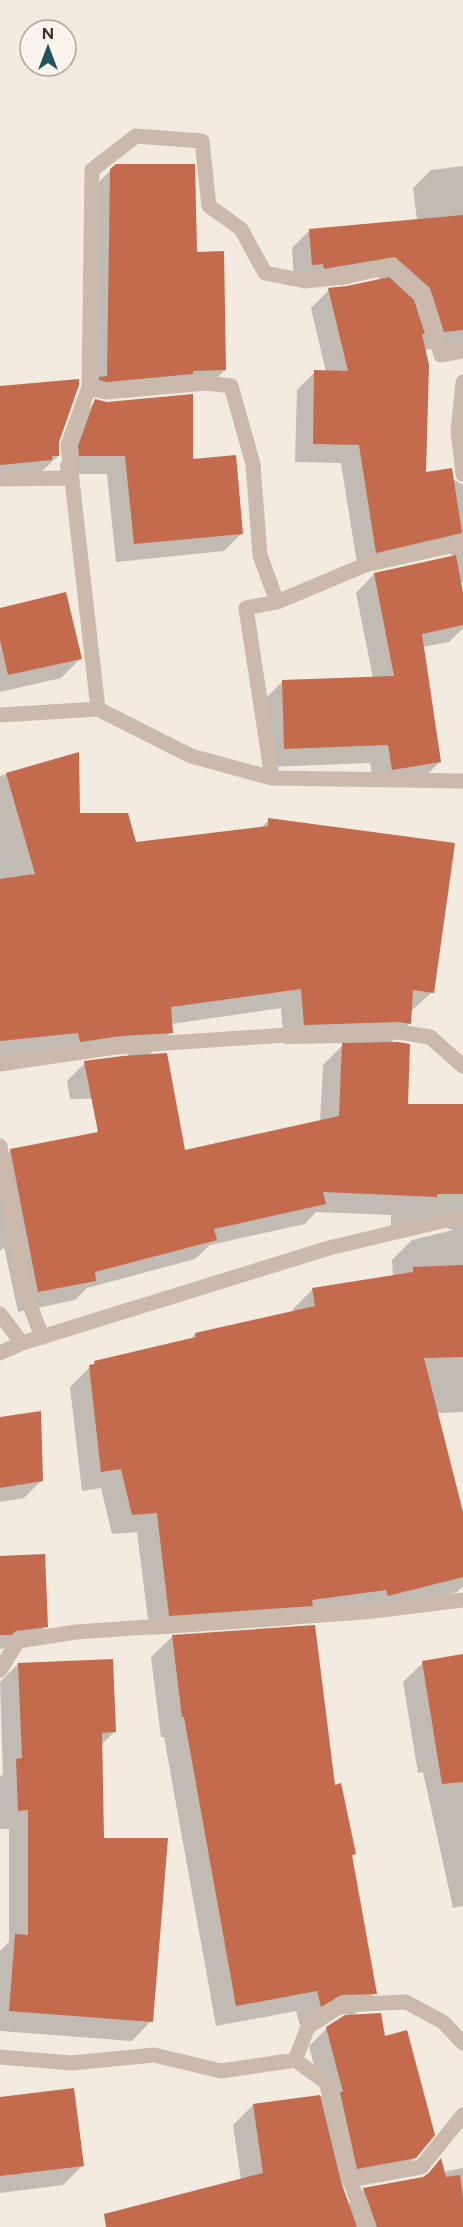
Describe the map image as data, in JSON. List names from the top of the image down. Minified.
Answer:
{"north":"top"}
